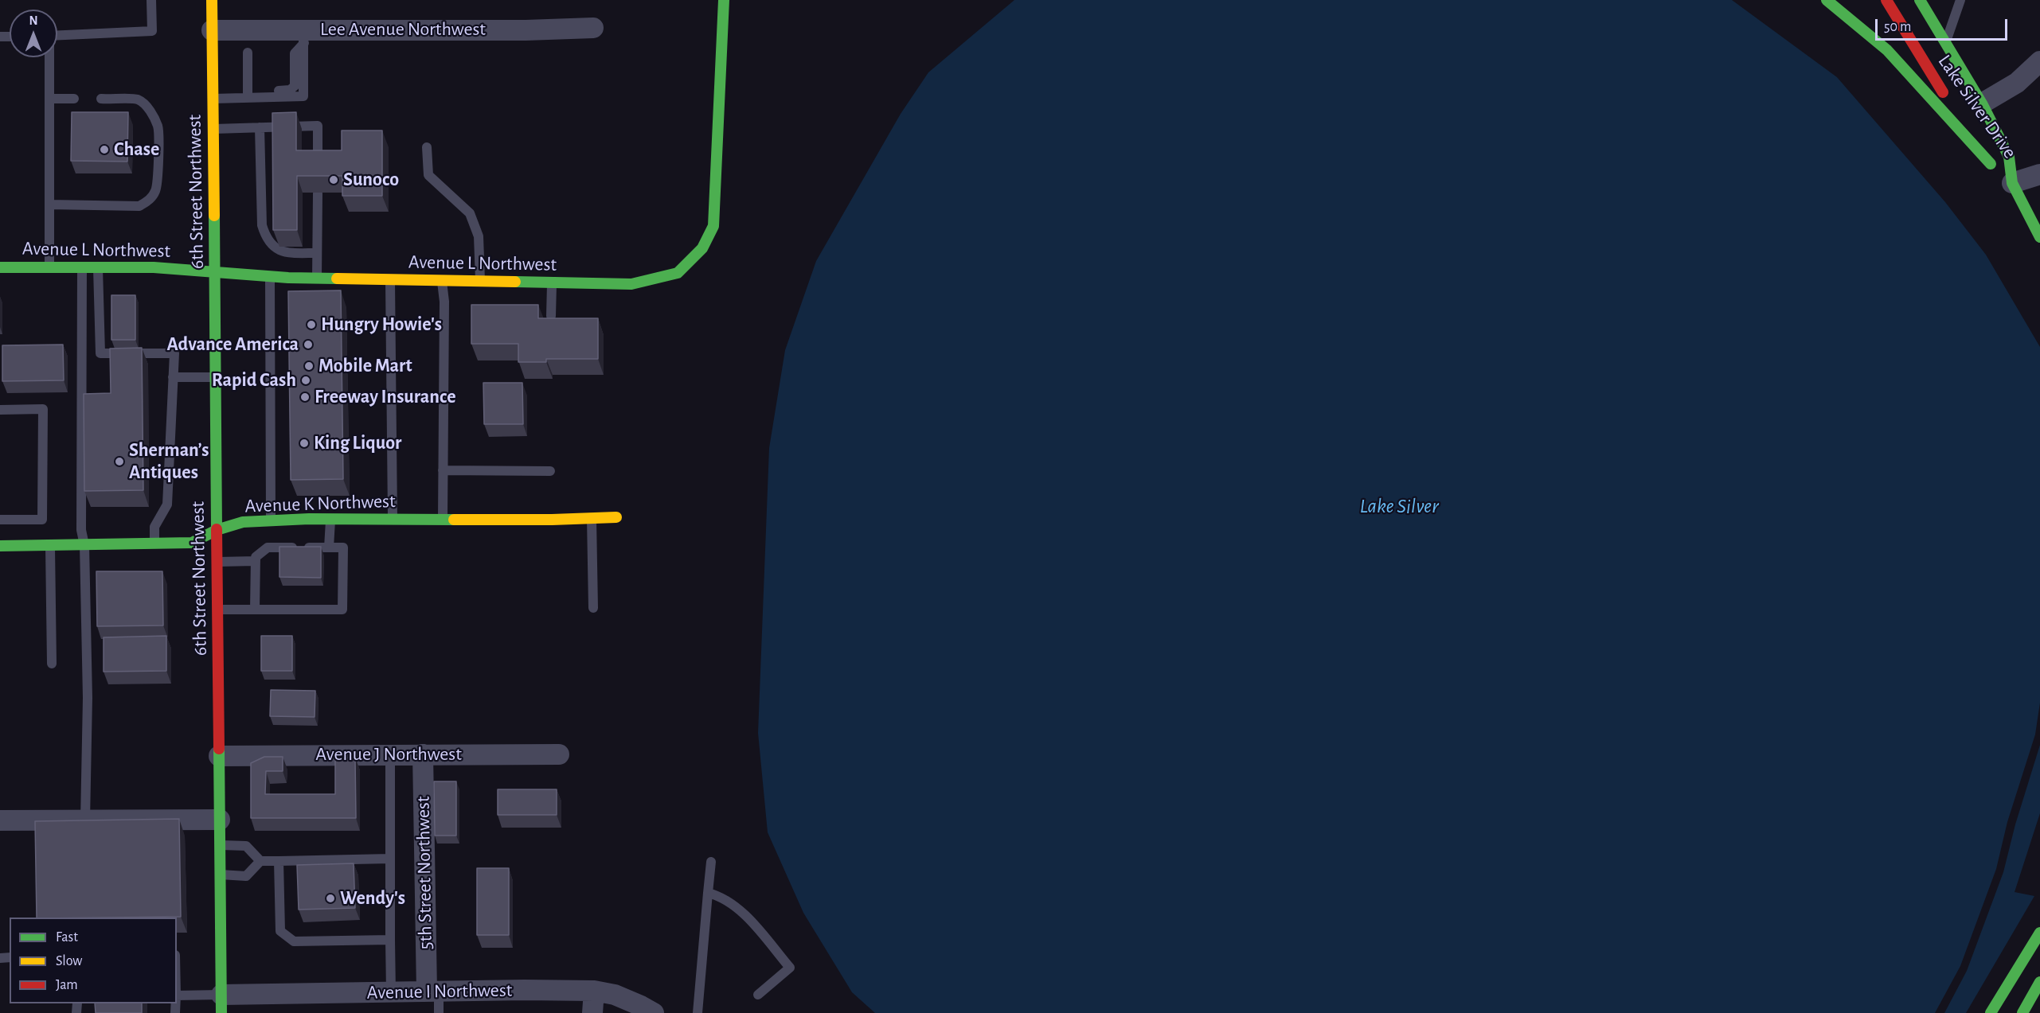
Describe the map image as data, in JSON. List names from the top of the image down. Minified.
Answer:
{"streets":{"main road":["Lake Silver Drive","6th Street Northwest","Avenue L Northwest","Avenue K Northwest"],"street":["Lee Avenue Northwest","Avenue J Northwest","5th Street Northwest","Avenue I Northwest"]},"crossings":[["Lee Avenue Northwest","6th Street Northwest"],["6th Street Northwest","Avenue L Northwest"],["6th Street Northwest","Avenue K Northwest"],["6th Street Northwest","Avenue J Northwest"],["6th Street Northwest","Avenue I Northwest"],["Avenue J Northwest","5th Street Northwest"],["5th Street Northwest","Avenue I Northwest"]],"water":["Lake Silver"],"places":["Chase","Sunoco","Hungry Howie's","Advance America","Mobile Mart","Rapid Cash","Freeway Insurance","King Liquor","Sherman’s Antiques","Wendy's"],"legend":["Fast","Slow","Jam"],"scale_bar":"50 m","north":"top"}
